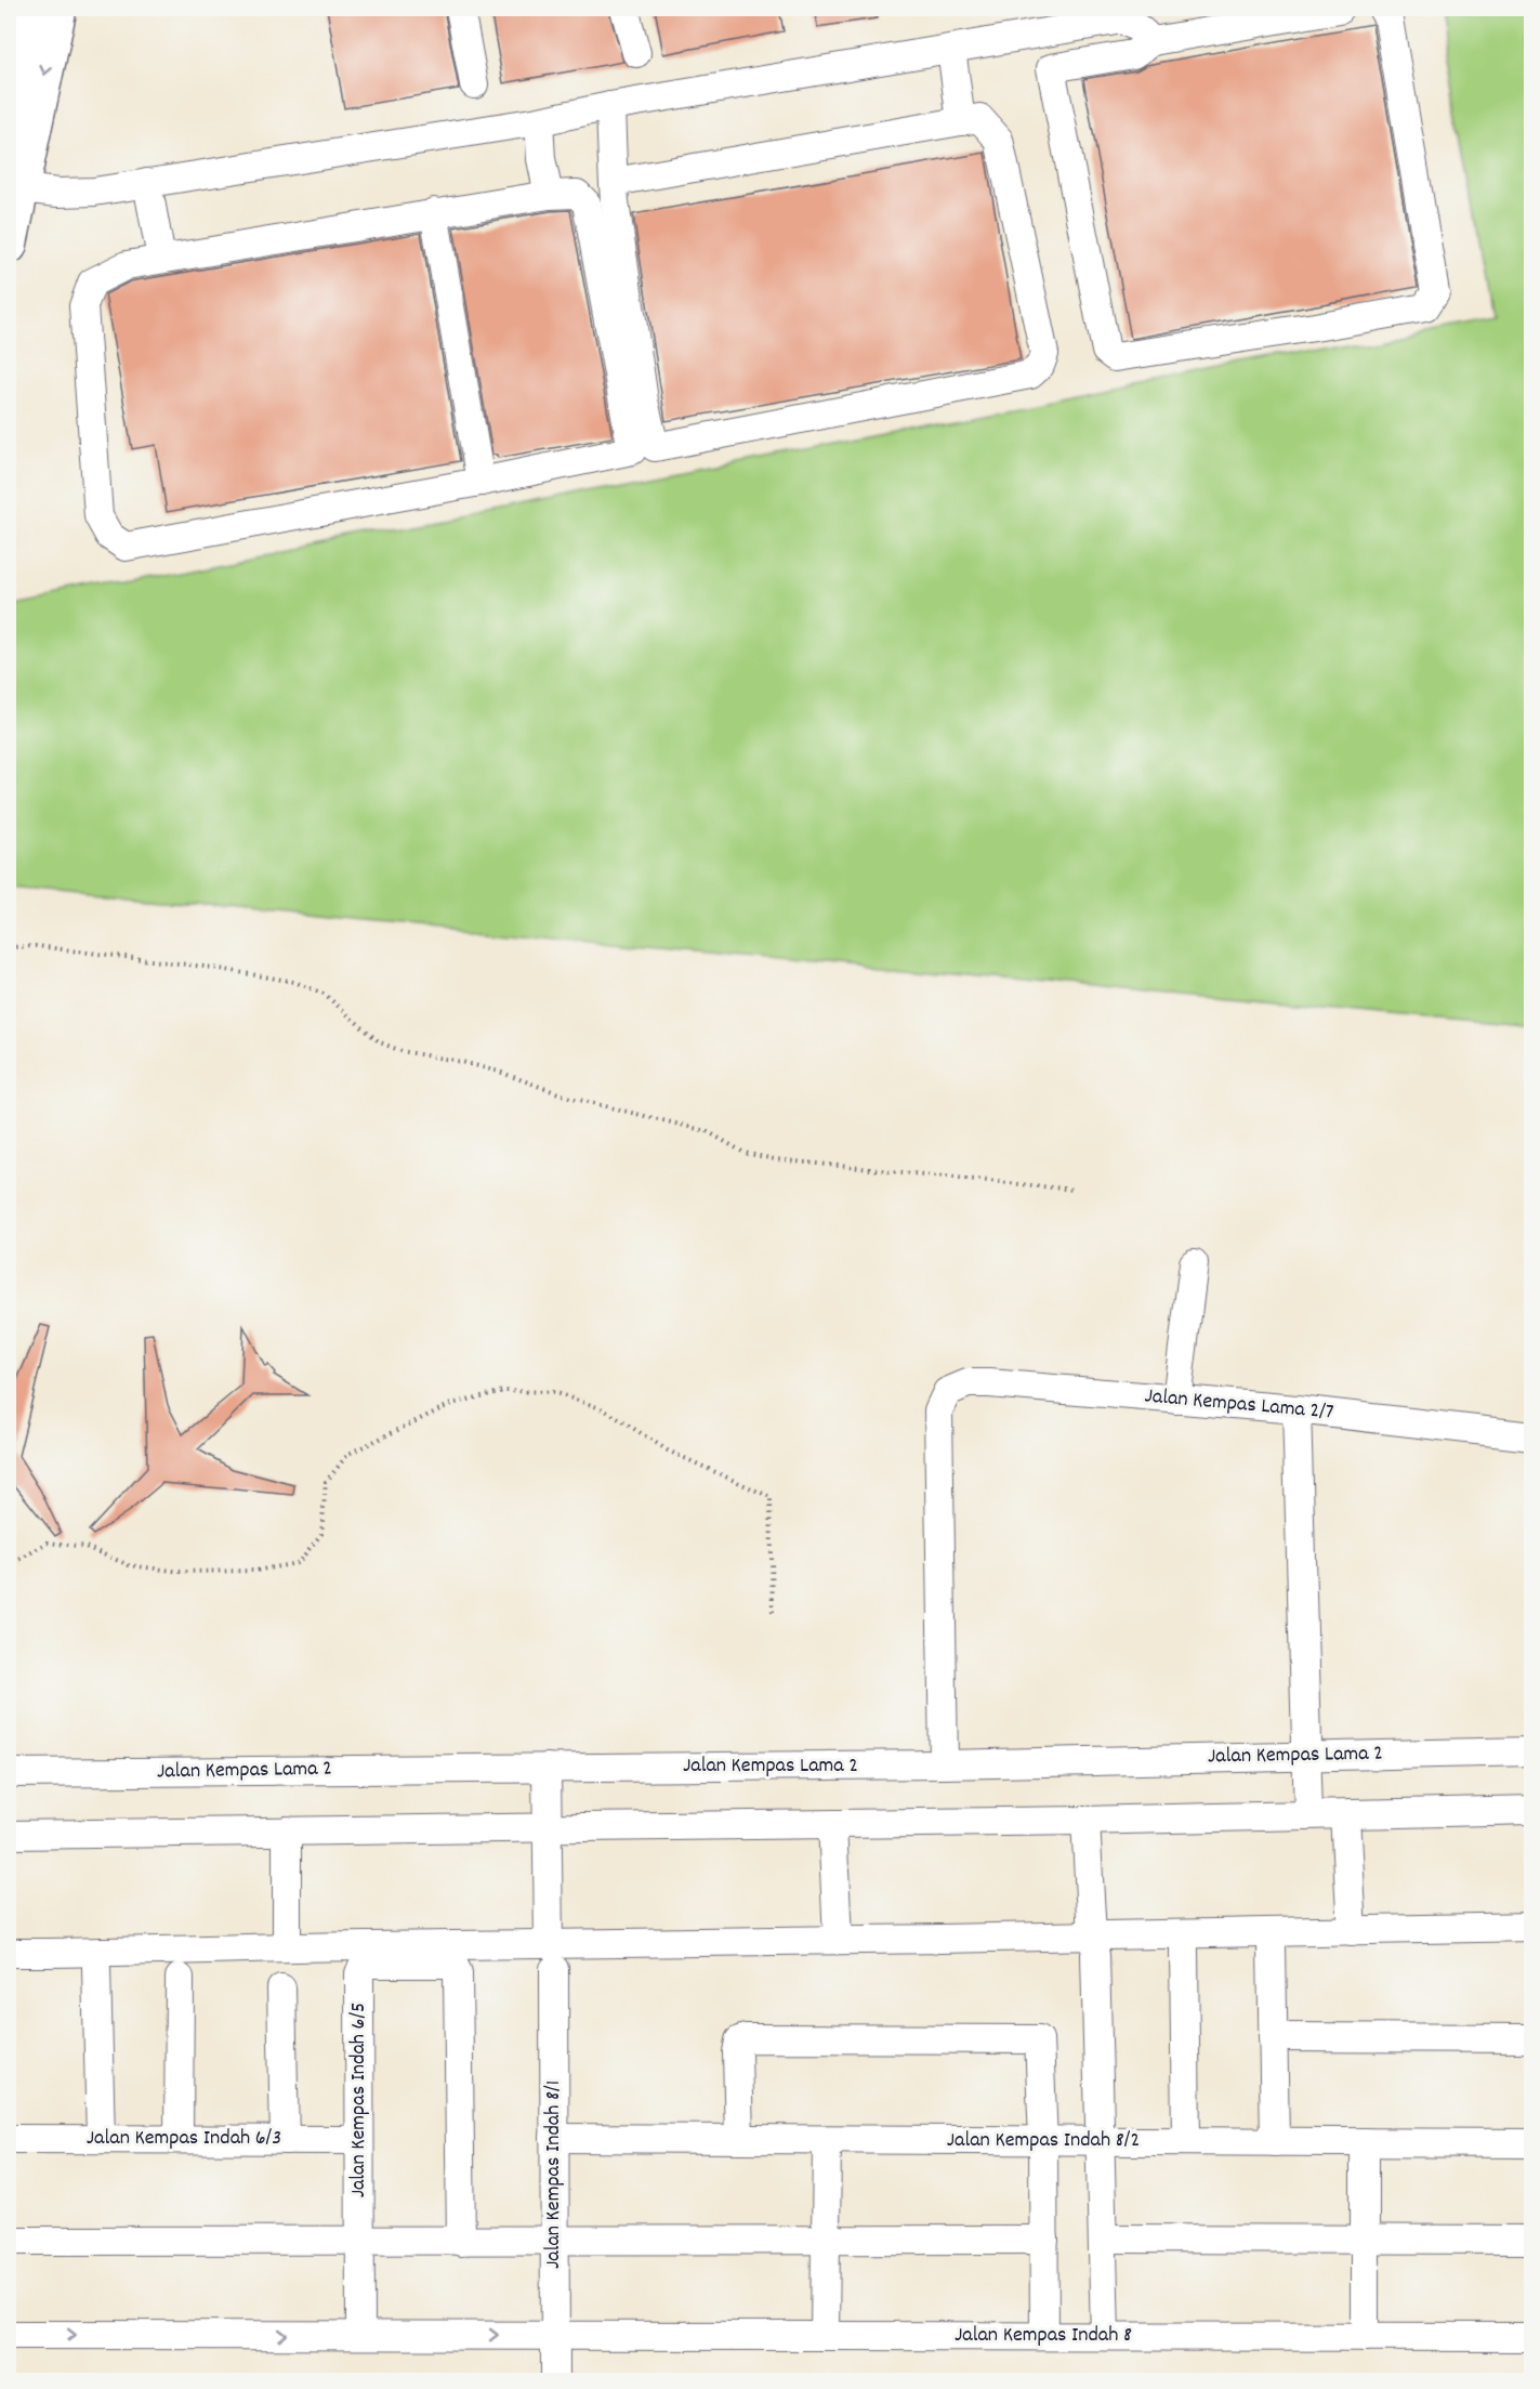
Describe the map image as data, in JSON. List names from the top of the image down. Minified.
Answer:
{"streets":{"street":["Jalan Kempas Lama 2/7","Jalan Kempas Lama 2","Jalan Kempas Indah 6/5","Jalan Kempas Indah 6/3","Jalan Kempas Indah 8/2","Jalan Kempas Indah 8/1","Jalan Kempas Indah 8"]},"crossings":[["Jalan Kempas Lama 2/7","Jalan Kempas Lama 2"],["Jalan Kempas Lama 2","Jalan Kempas Indah 8/1"],["Jalan Kempas Indah 6/5","Jalan Kempas Indah 6/3"],["Jalan Kempas Indah 6/5","Jalan Kempas Indah 8"],["Jalan Kempas Indah 8/2","Jalan Kempas Indah 8/1"],["Jalan Kempas Indah 8/1","Jalan Kempas Indah 8"]]}
